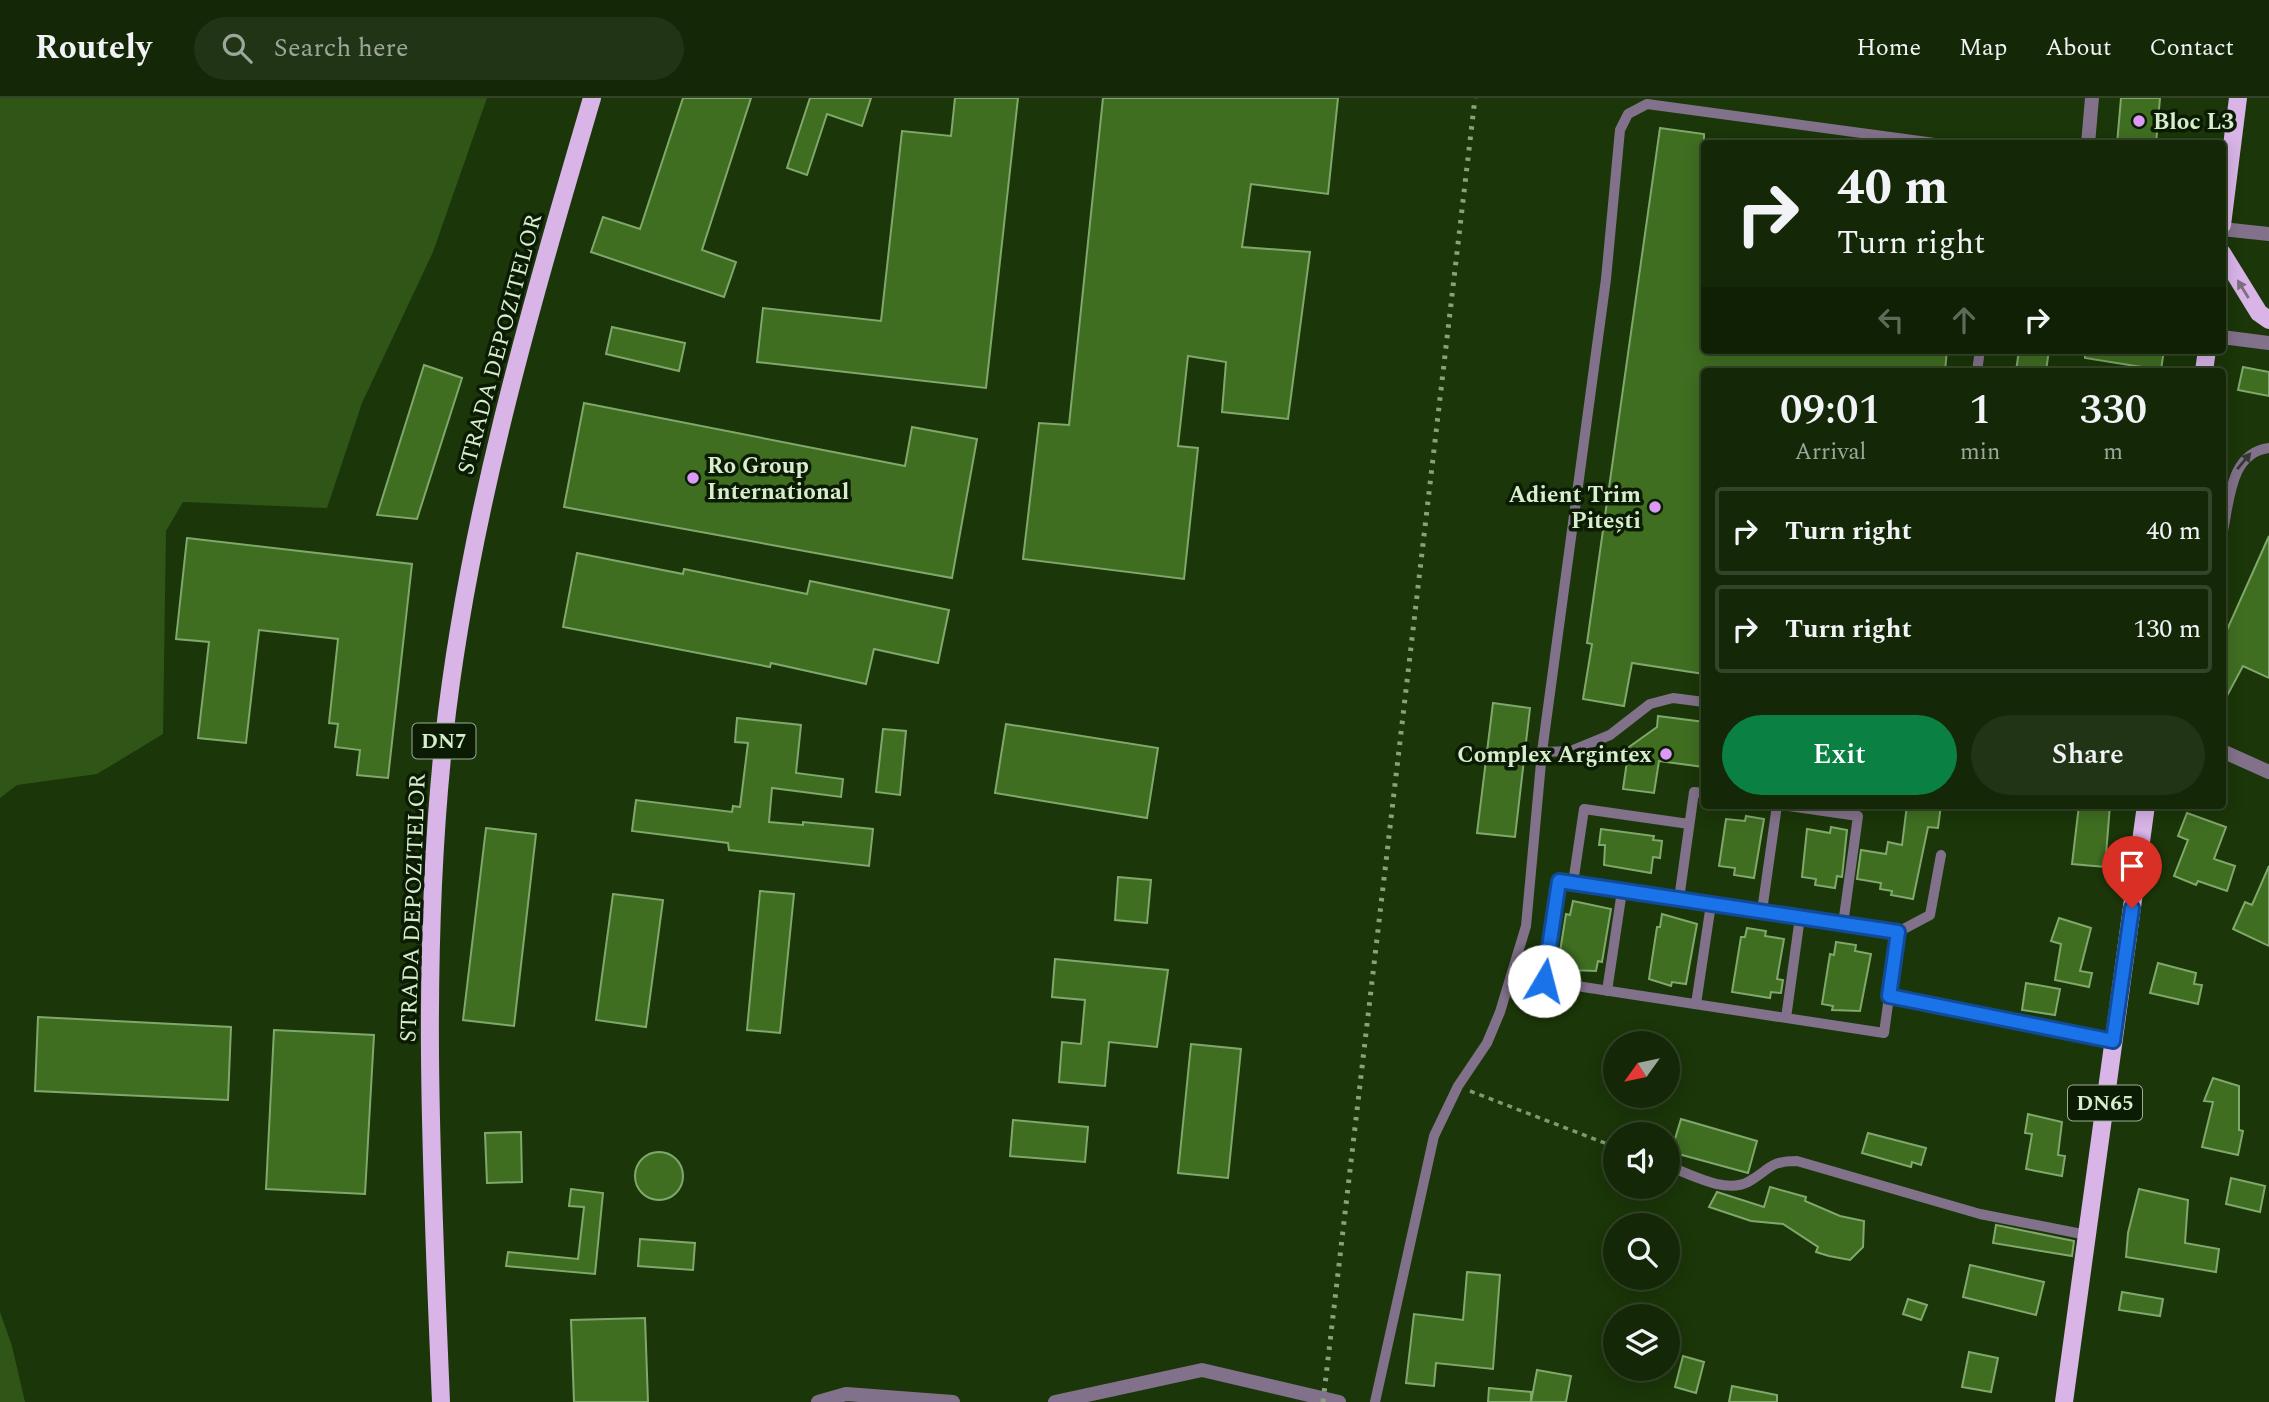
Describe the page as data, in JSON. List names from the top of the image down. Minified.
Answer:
{"streets":{"main road":["STRADA DEPOZITELOR","DN7","DN65"]},"places":["Bloc L3","Ro Group International","Adient Trim Pitești","Complex Argintex"],"north":"bottom left","page":{"header":"Routely","search":"Search here","nav":["Home","Map","About","Contact"],"turn":["40 m","Turn right"],"eta":["09:01","Arrival","1","min","330","m"],"list":[{"name":"Turn right","value":"40 m"},{"name":"Turn right","value":"130 m"}],"buttons":["Exit","Share"]}}
